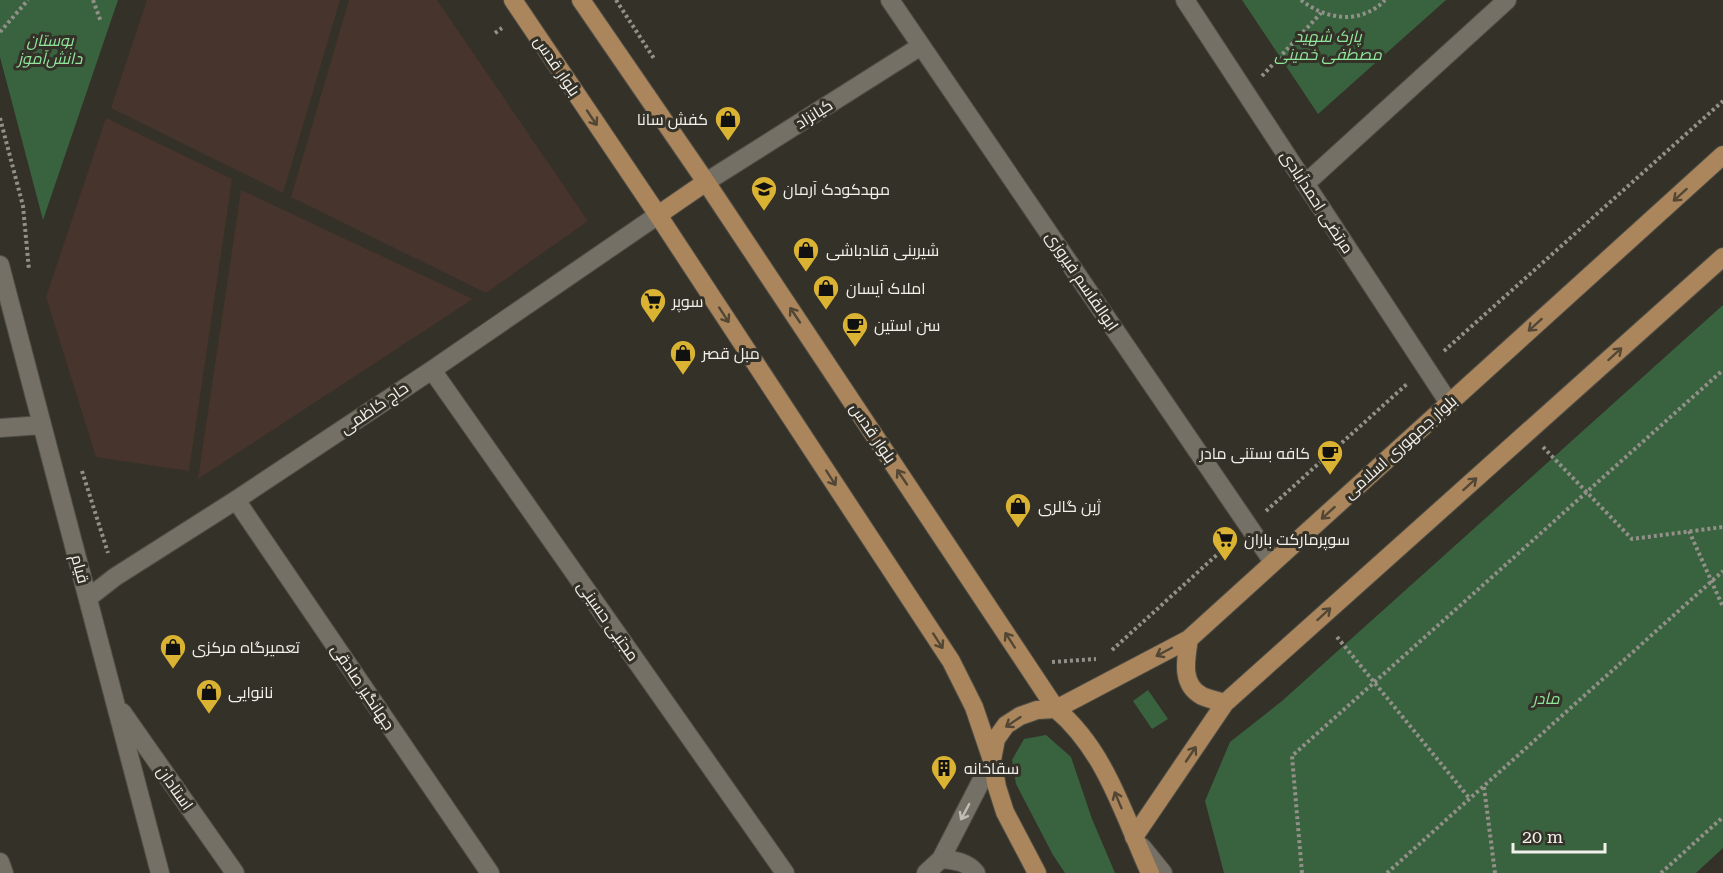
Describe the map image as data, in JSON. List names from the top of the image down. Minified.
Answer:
{"streets":{"main road":["بلوار قدس","بلوار جمهوری اسلامی"],"street":["کیانزاد","مرتضی احمدآبادی","ابوالقاسم فیروزی","حاج کاظمی","قیام","مجتبی حسینی","جهانگیر صادقی","استادان"]},"crossings":[["بلوار قدس","کیانزاد"],["بلوار قدس","حاج کاظمی"],["بلوار قدس","بلوار جمهوری اسلامی"],["کیانزاد","ابوالقاسم فیروزی"],["مرتضی احمدآبادی","بلوار جمهوری اسلامی"],["ابوالقاسم فیروزی","بلوار جمهوری اسلامی"],["حاج کاظمی","قیام"],["حاج کاظمی","مجتبی حسینی"],["حاج کاظمی","جهانگیر صادقی"],["قیام","استادان"]],"parks":["پارک شهید مصطفی خمینی","بوستان دانش‌آموز","مادر"],"places":{"shop":["کفش سانا","شیرینی قنادباشی","املاک آیسان","مبل قصر","ژین گالری","تعمیرگاه مرکزی","نانوایی"],"school or university":["مهدکودک آرمان"],"supermarket":["سوپر","سوپرمارکت باران"],"cafe":["سن استین","کافه بستنی مادر"],"building":["سقاخانه"]},"scale_bar":"20 m"}
